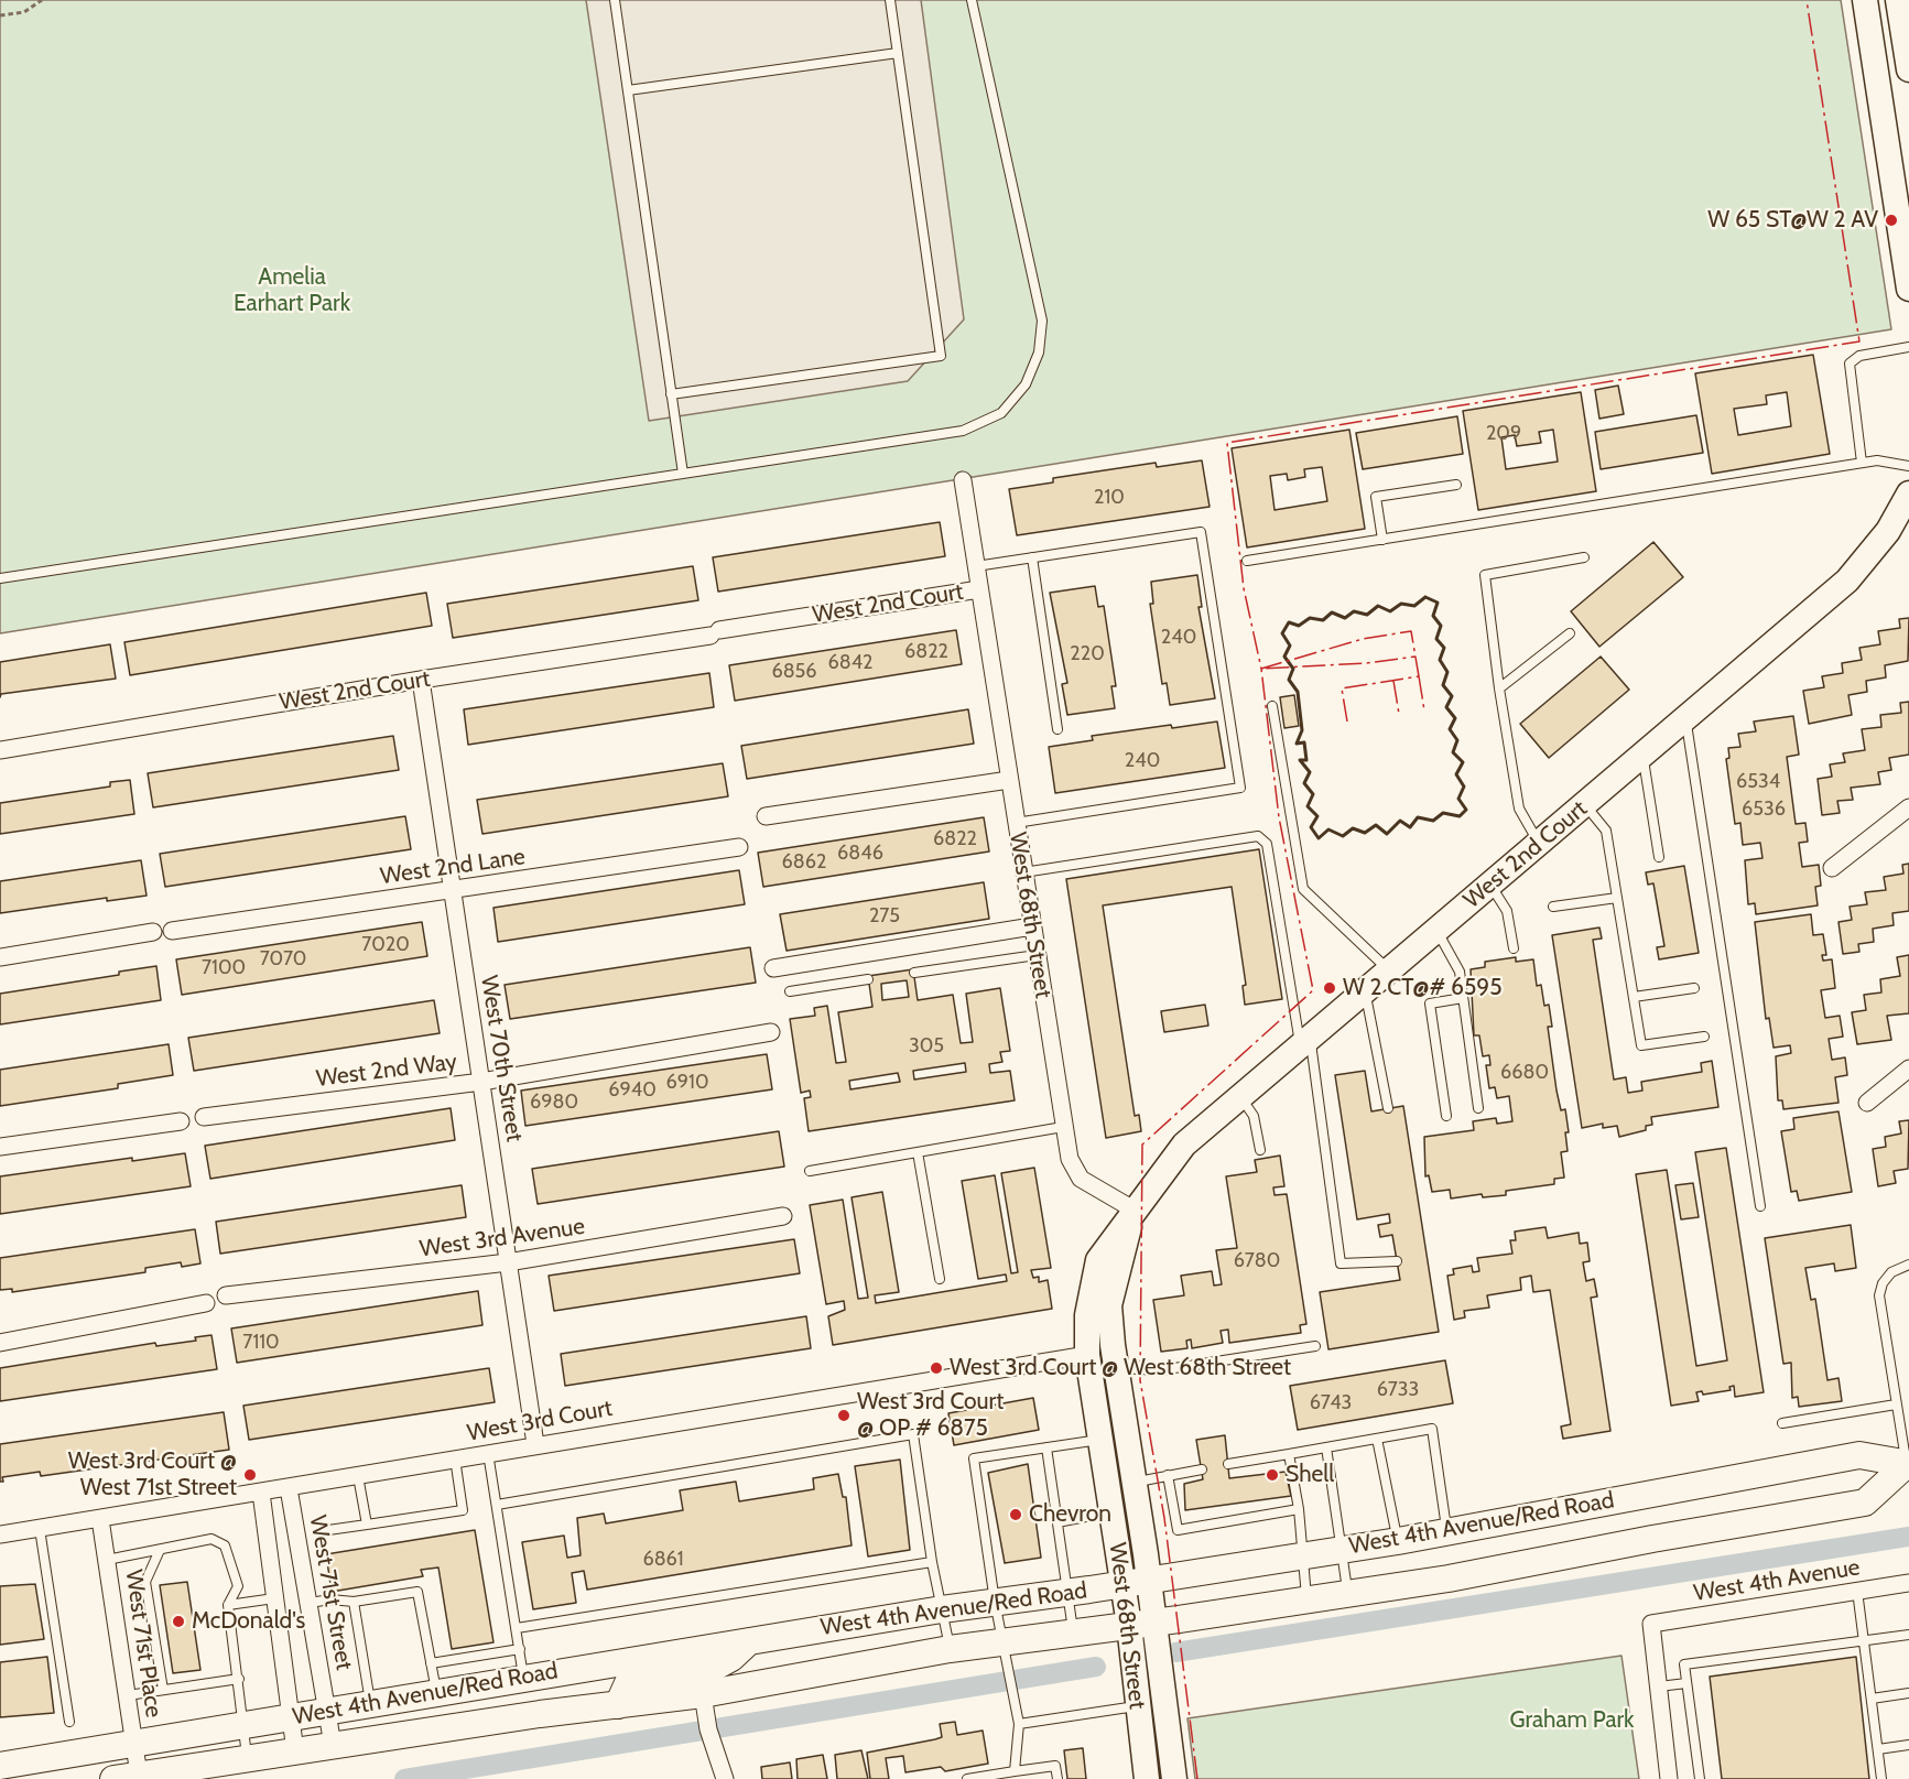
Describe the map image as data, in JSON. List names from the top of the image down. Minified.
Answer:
{"streets":{"main road":["West 2nd Court","West 68th Street","West 4th Avenue/Red Road"],"street":["West 2nd Lane","West 70th Street","West 2nd Way","West 3rd Avenue","West 3rd Court","West 4th Avenue","West 71st Street","West 71st Place"]},"crossings":[["West 2nd Court","West 68th Street"],["West 2nd Court","West 70th Street"],["West 2nd Lane","West 70th Street"],["West 68th Street","West 3rd Court"],["West 68th Street","West 4th Avenue/Red Road"],["West 70th Street","West 2nd Way"],["West 70th Street","West 3rd Avenue"],["West 70th Street","West 3rd Court"],["West 3rd Court","West 71st Street"],["West 3rd Court","West 71st Place"],["West 4th Avenue/Red Road","West 71st Street"],["West 4th Avenue/Red Road","West 71st Place"]],"parks":["Amelia Earhart Park","Graham Park"],"places":["W 65 ST@W 2 AV","W 2 CT@# 6595","West 3rd Court @ West 68th Street","West 3rd Court @ OP # 6875","West 3rd Court @ West 71st Street","Shell","Chevron","McDonald's"],"house_numbers":["209","210","240","6822","220","6842","6856","240","6534","6536","6822","6846","6862","275","7020","7070","7100","305","6680","6910","6940","6980","6780","7110","6733","6743","6861"]}
